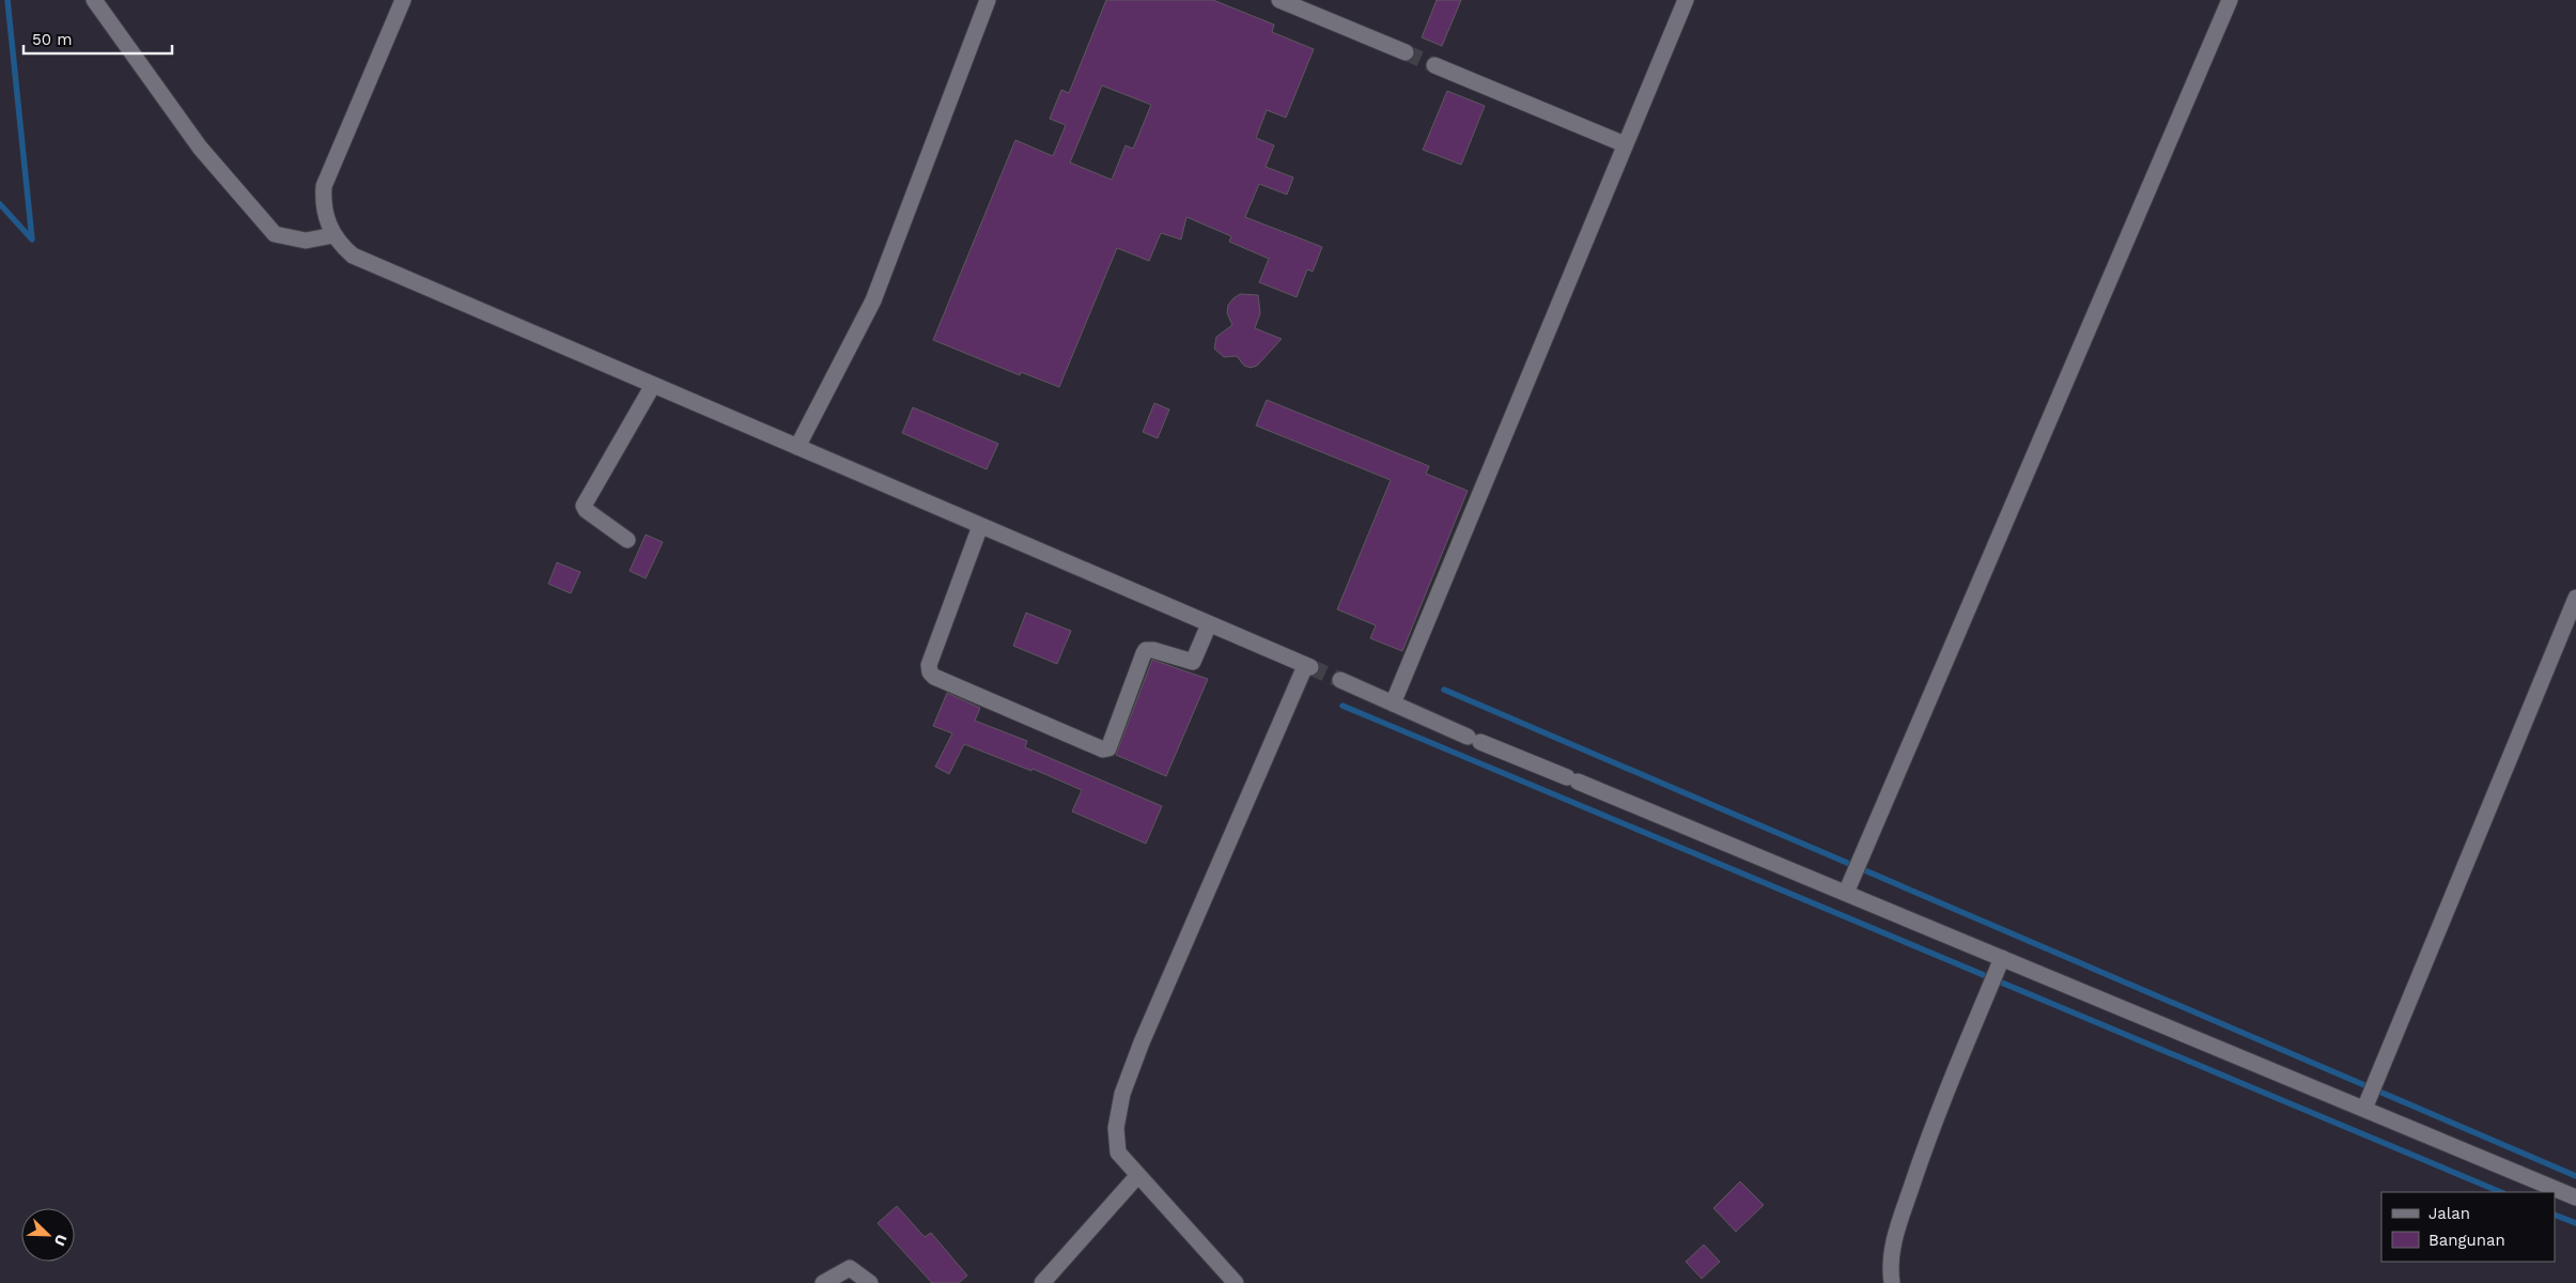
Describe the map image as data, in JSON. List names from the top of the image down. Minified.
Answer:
{"legend":["Jalan","Bangunan"],"scale_bar":"50 m","north":"bottom right"}
